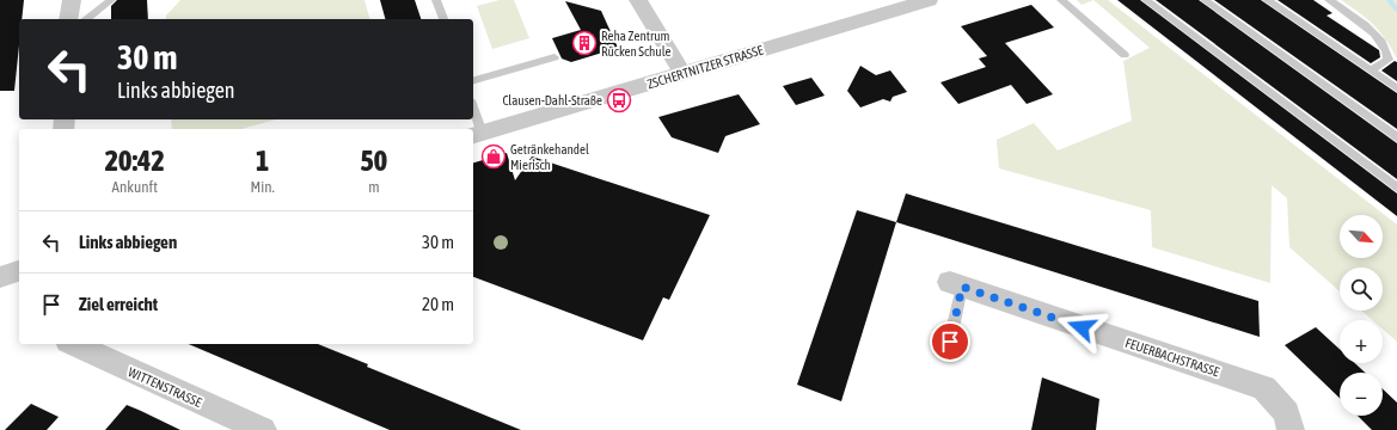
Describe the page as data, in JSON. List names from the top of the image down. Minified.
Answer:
{"streets":{"street":["ZSCHERTNITZER STRASSE","FEUERBACHSTRASSE","WITTENSTRASSE"]},"places":{"building":["Reha Zentrum Rücken Schule"],"bus stop":["Clausen-Dahl-Straße"],"shop":["Getränkehandel Mierisch"]},"north":"bottom right","page":{"turn":["30 m","Links abbiegen"],"eta":["20:42","Ankunft","1","Min.","50","m"],"list":[{"name":"Links abbiegen","value":"30 m"},{"name":"Ziel erreicht","value":"20 m"}],"map_buttons":["+","−"]}}
